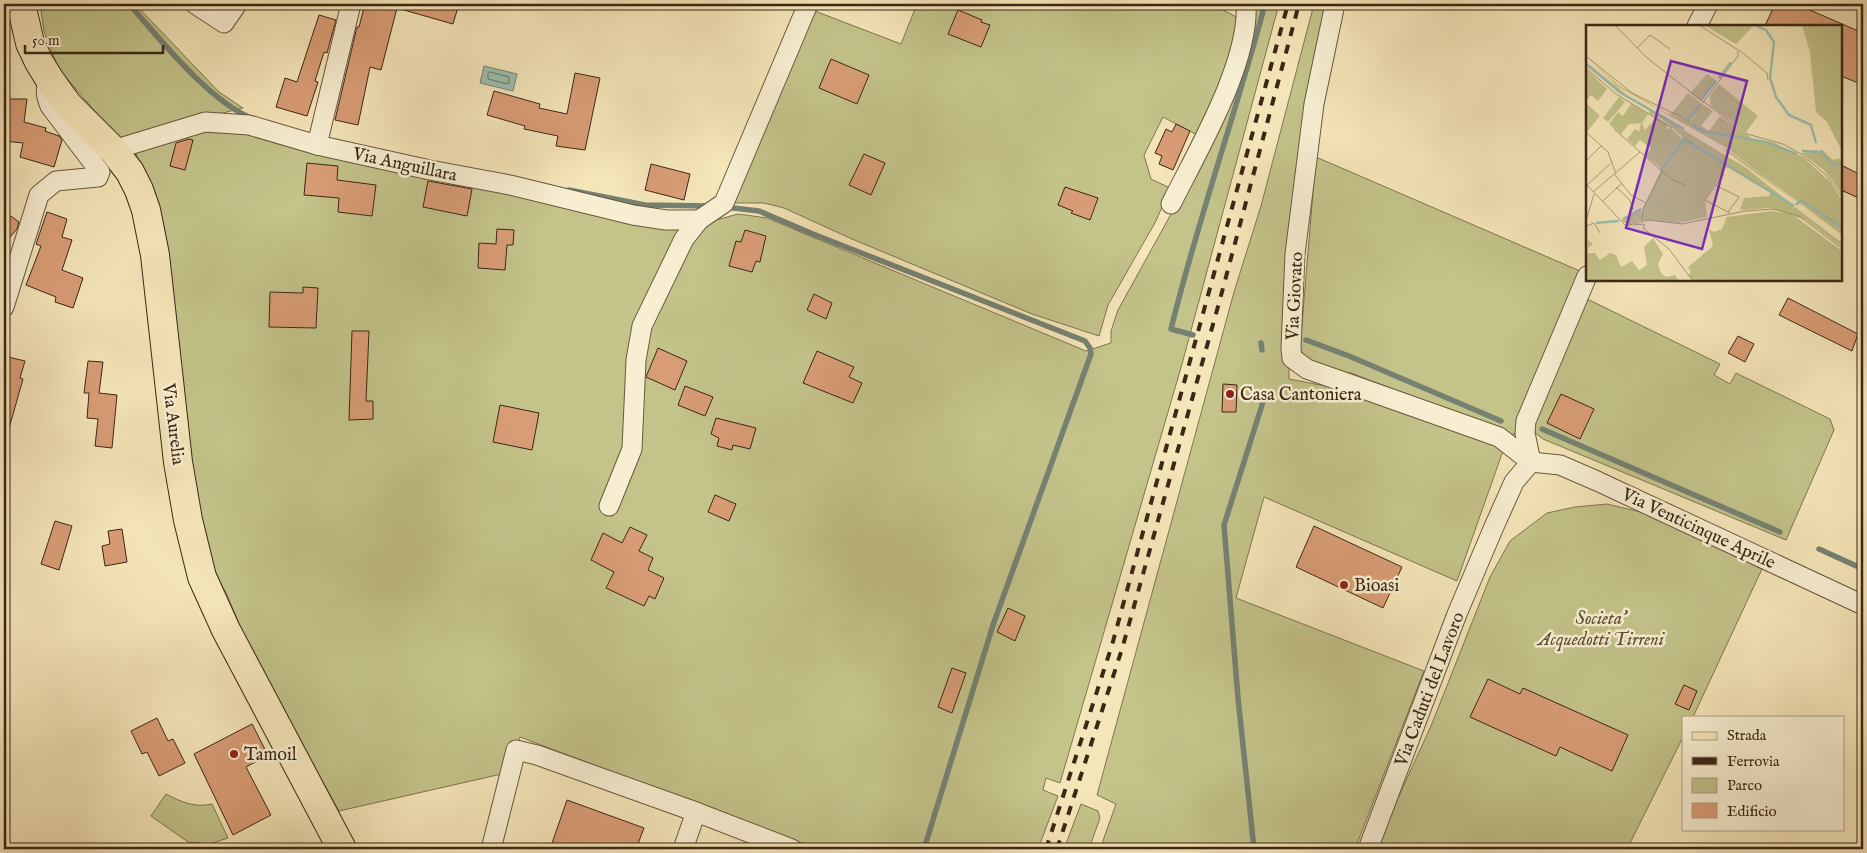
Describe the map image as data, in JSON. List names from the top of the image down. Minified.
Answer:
{"streets":{"main road":["Via Aurelia"],"street":["Via Anguillara","Via Giovato","Via Venticinque Aprile","Via Caduti del Lavoro"]},"crossings":[["Via Anguillara","Via Aurelia"],["Via Giovato","Via Venticinque Aprile"],["Via Giovato","Via Caduti del Lavoro"],["Via Venticinque Aprile","Via Caduti del Lavoro"]],"parks":["Societa' Acquedotti Tirreni"],"places":["Casa Cantoniera","Bioasi","Tamoil"],"legend":["Strada","Ferrovia","Parco","Edificio"],"scale_bar":"50 m"}
